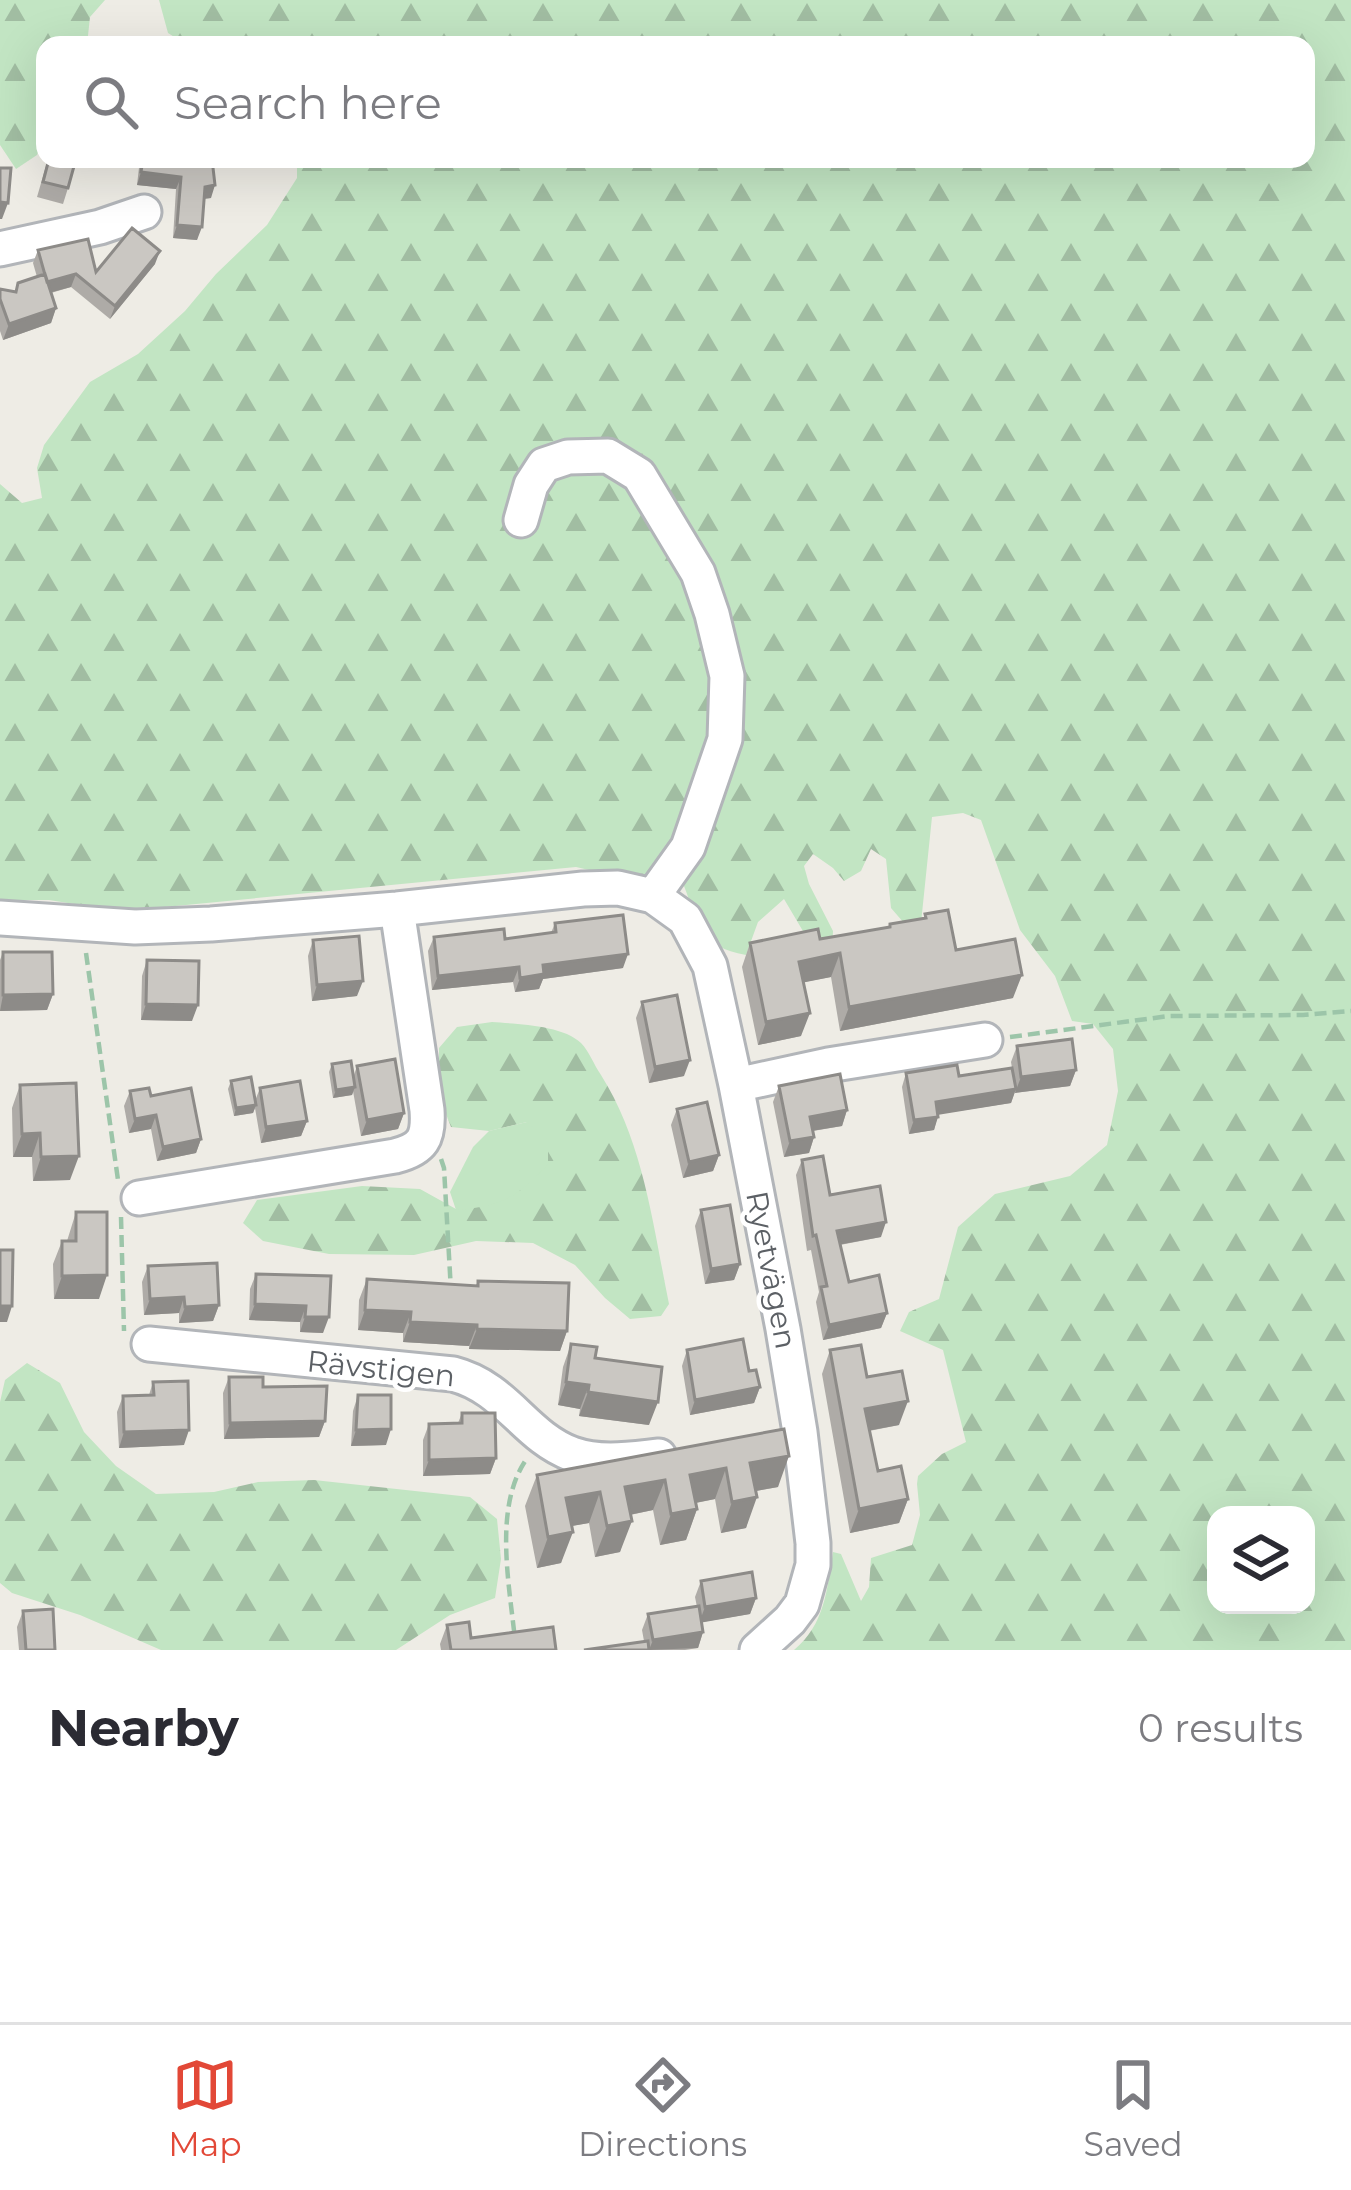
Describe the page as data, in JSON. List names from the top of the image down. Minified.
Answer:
{"streets":{"street":["Ryetvägen","Rävstigen"]},"page":{"search":"Search here","heading":["Nearby","0 results"],"nav":["Map","Directions","Saved"]}}
